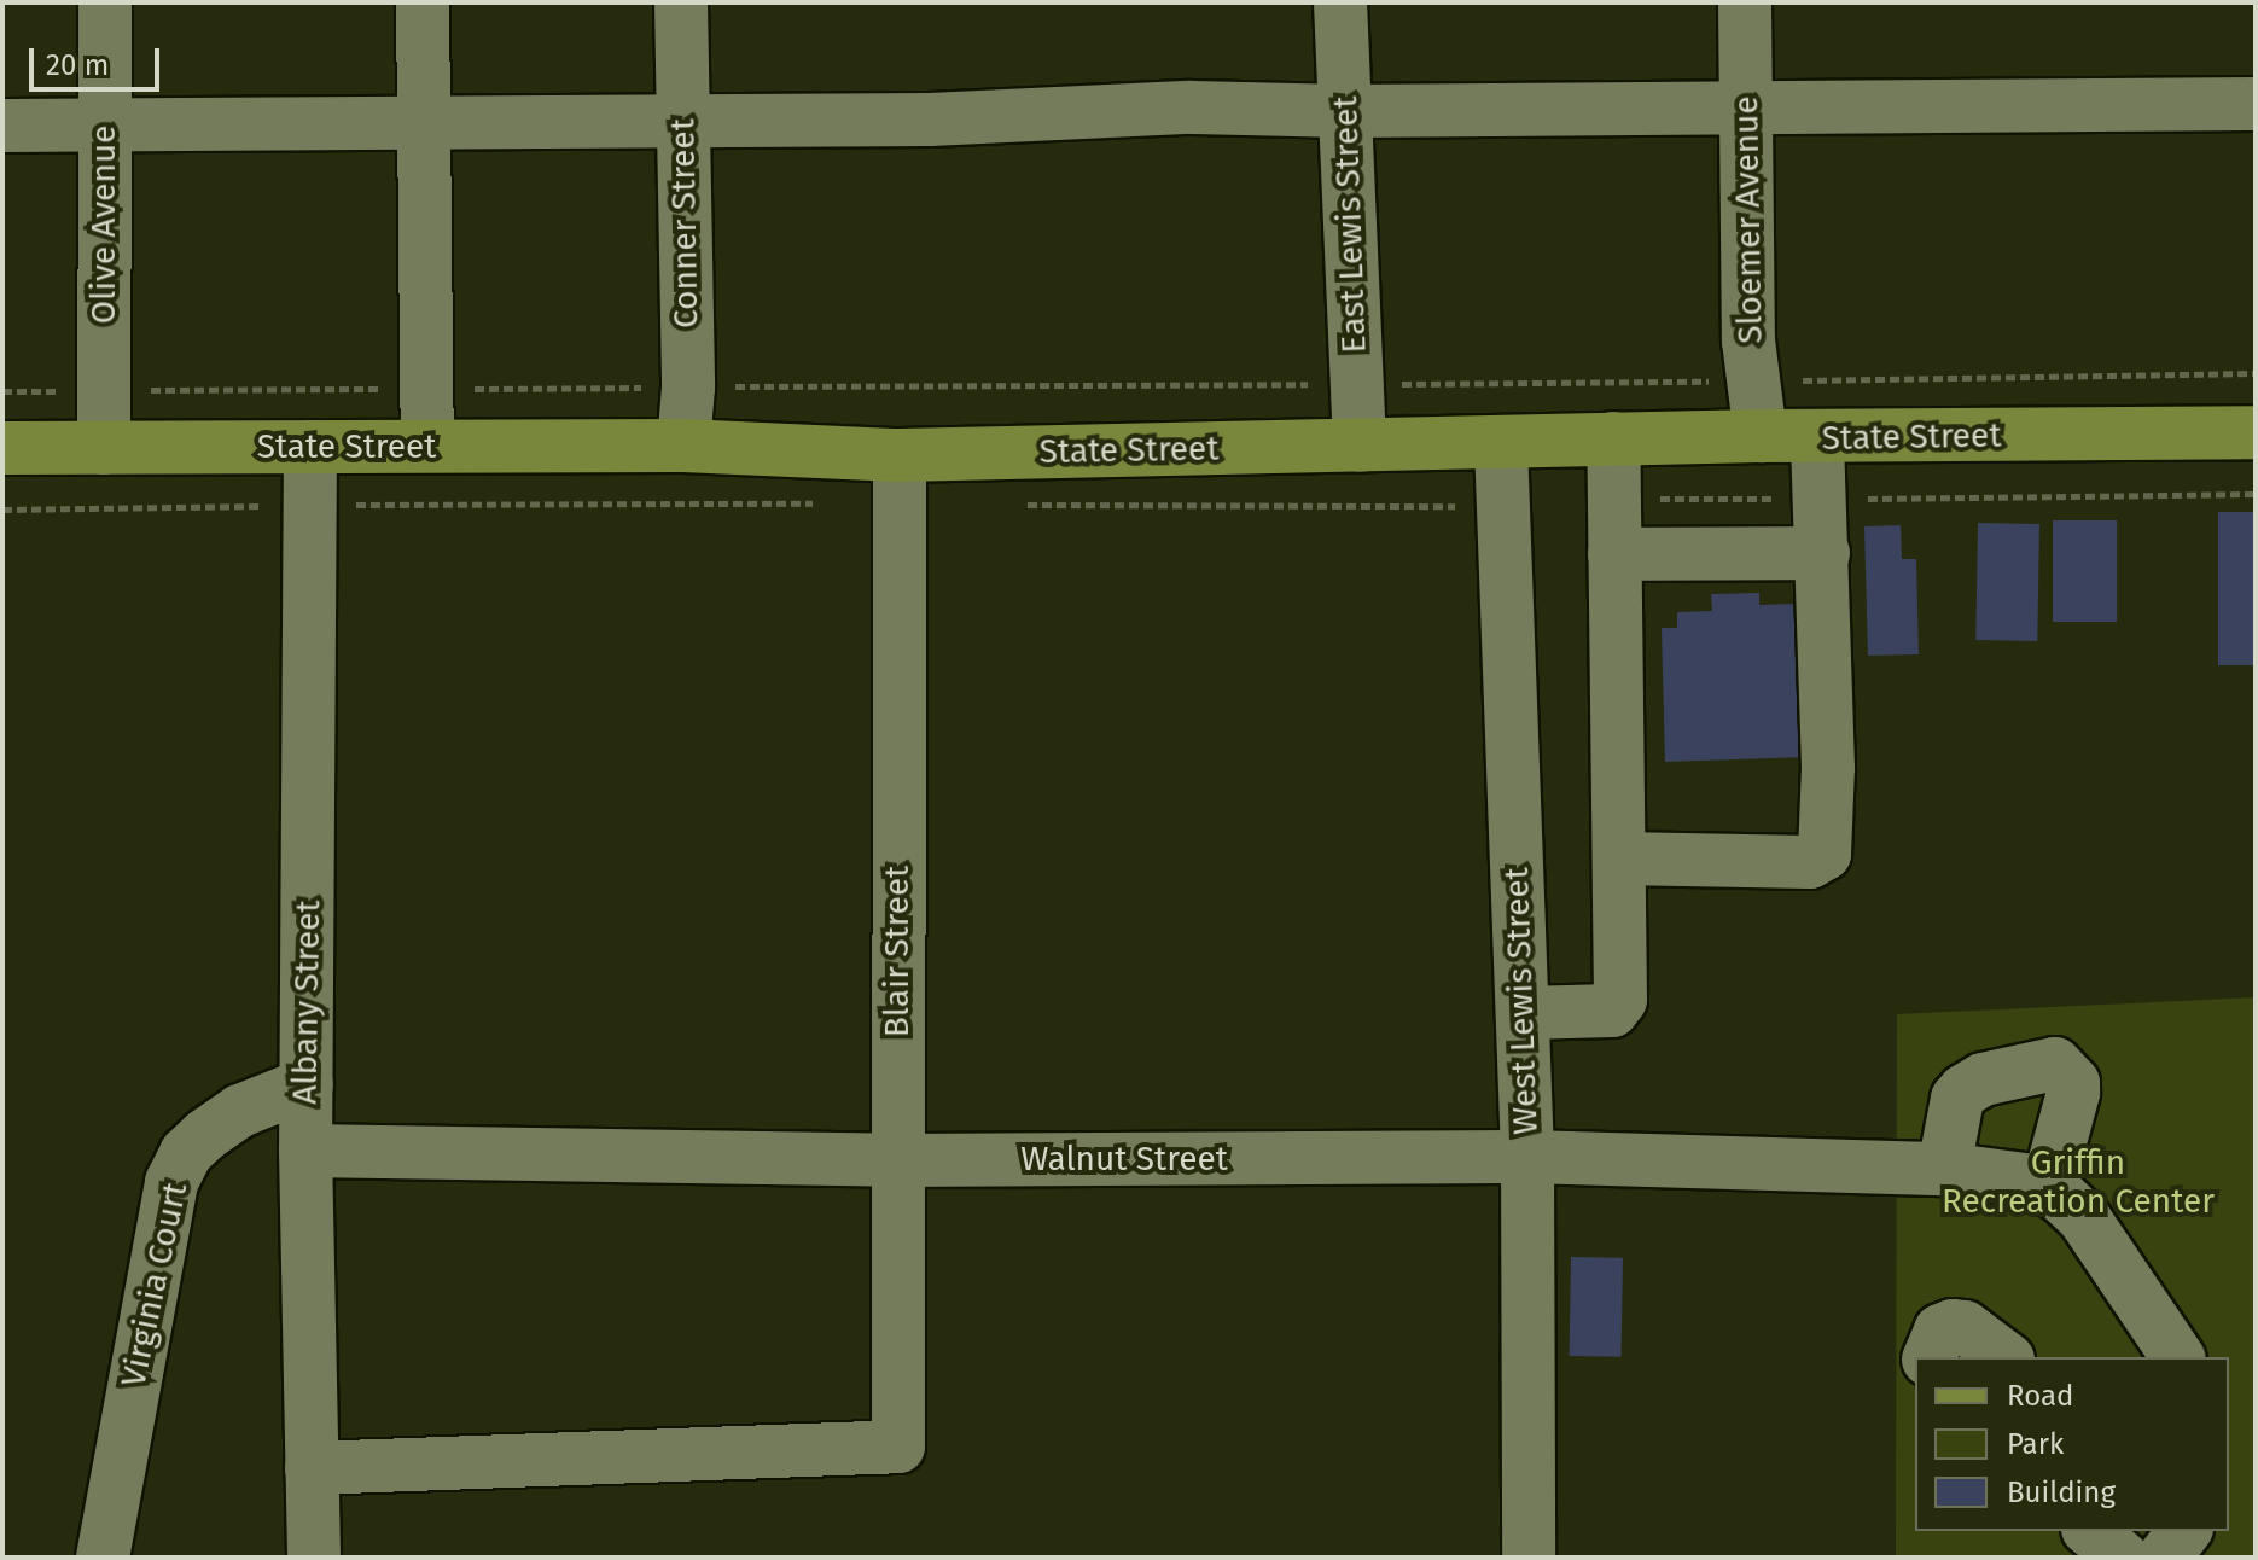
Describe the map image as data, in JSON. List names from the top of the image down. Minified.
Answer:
{"streets":{"main road":["State Street"],"street":["Sloemer Avenue","Conner Street","Olive Avenue","East Lewis Street","Blair Street","West Lewis Street","Albany Street","Walnut Street","Virginia Court"]},"crossings":[["Sloemer Avenue","State Street"],["Conner Street","State Street"],["Olive Avenue","State Street"],["East Lewis Street","State Street"],["State Street","Blair Street"],["State Street","West Lewis Street"],["State Street","Albany Street"],["Blair Street","Albany Street"],["Blair Street","Walnut Street"],["West Lewis Street","Walnut Street"],["Albany Street","Walnut Street"],["Albany Street","Virginia Court"]],"parks":["Griffin Recreation Center"],"legend":["Road","Park","Building"],"scale_bar":"20 m"}
